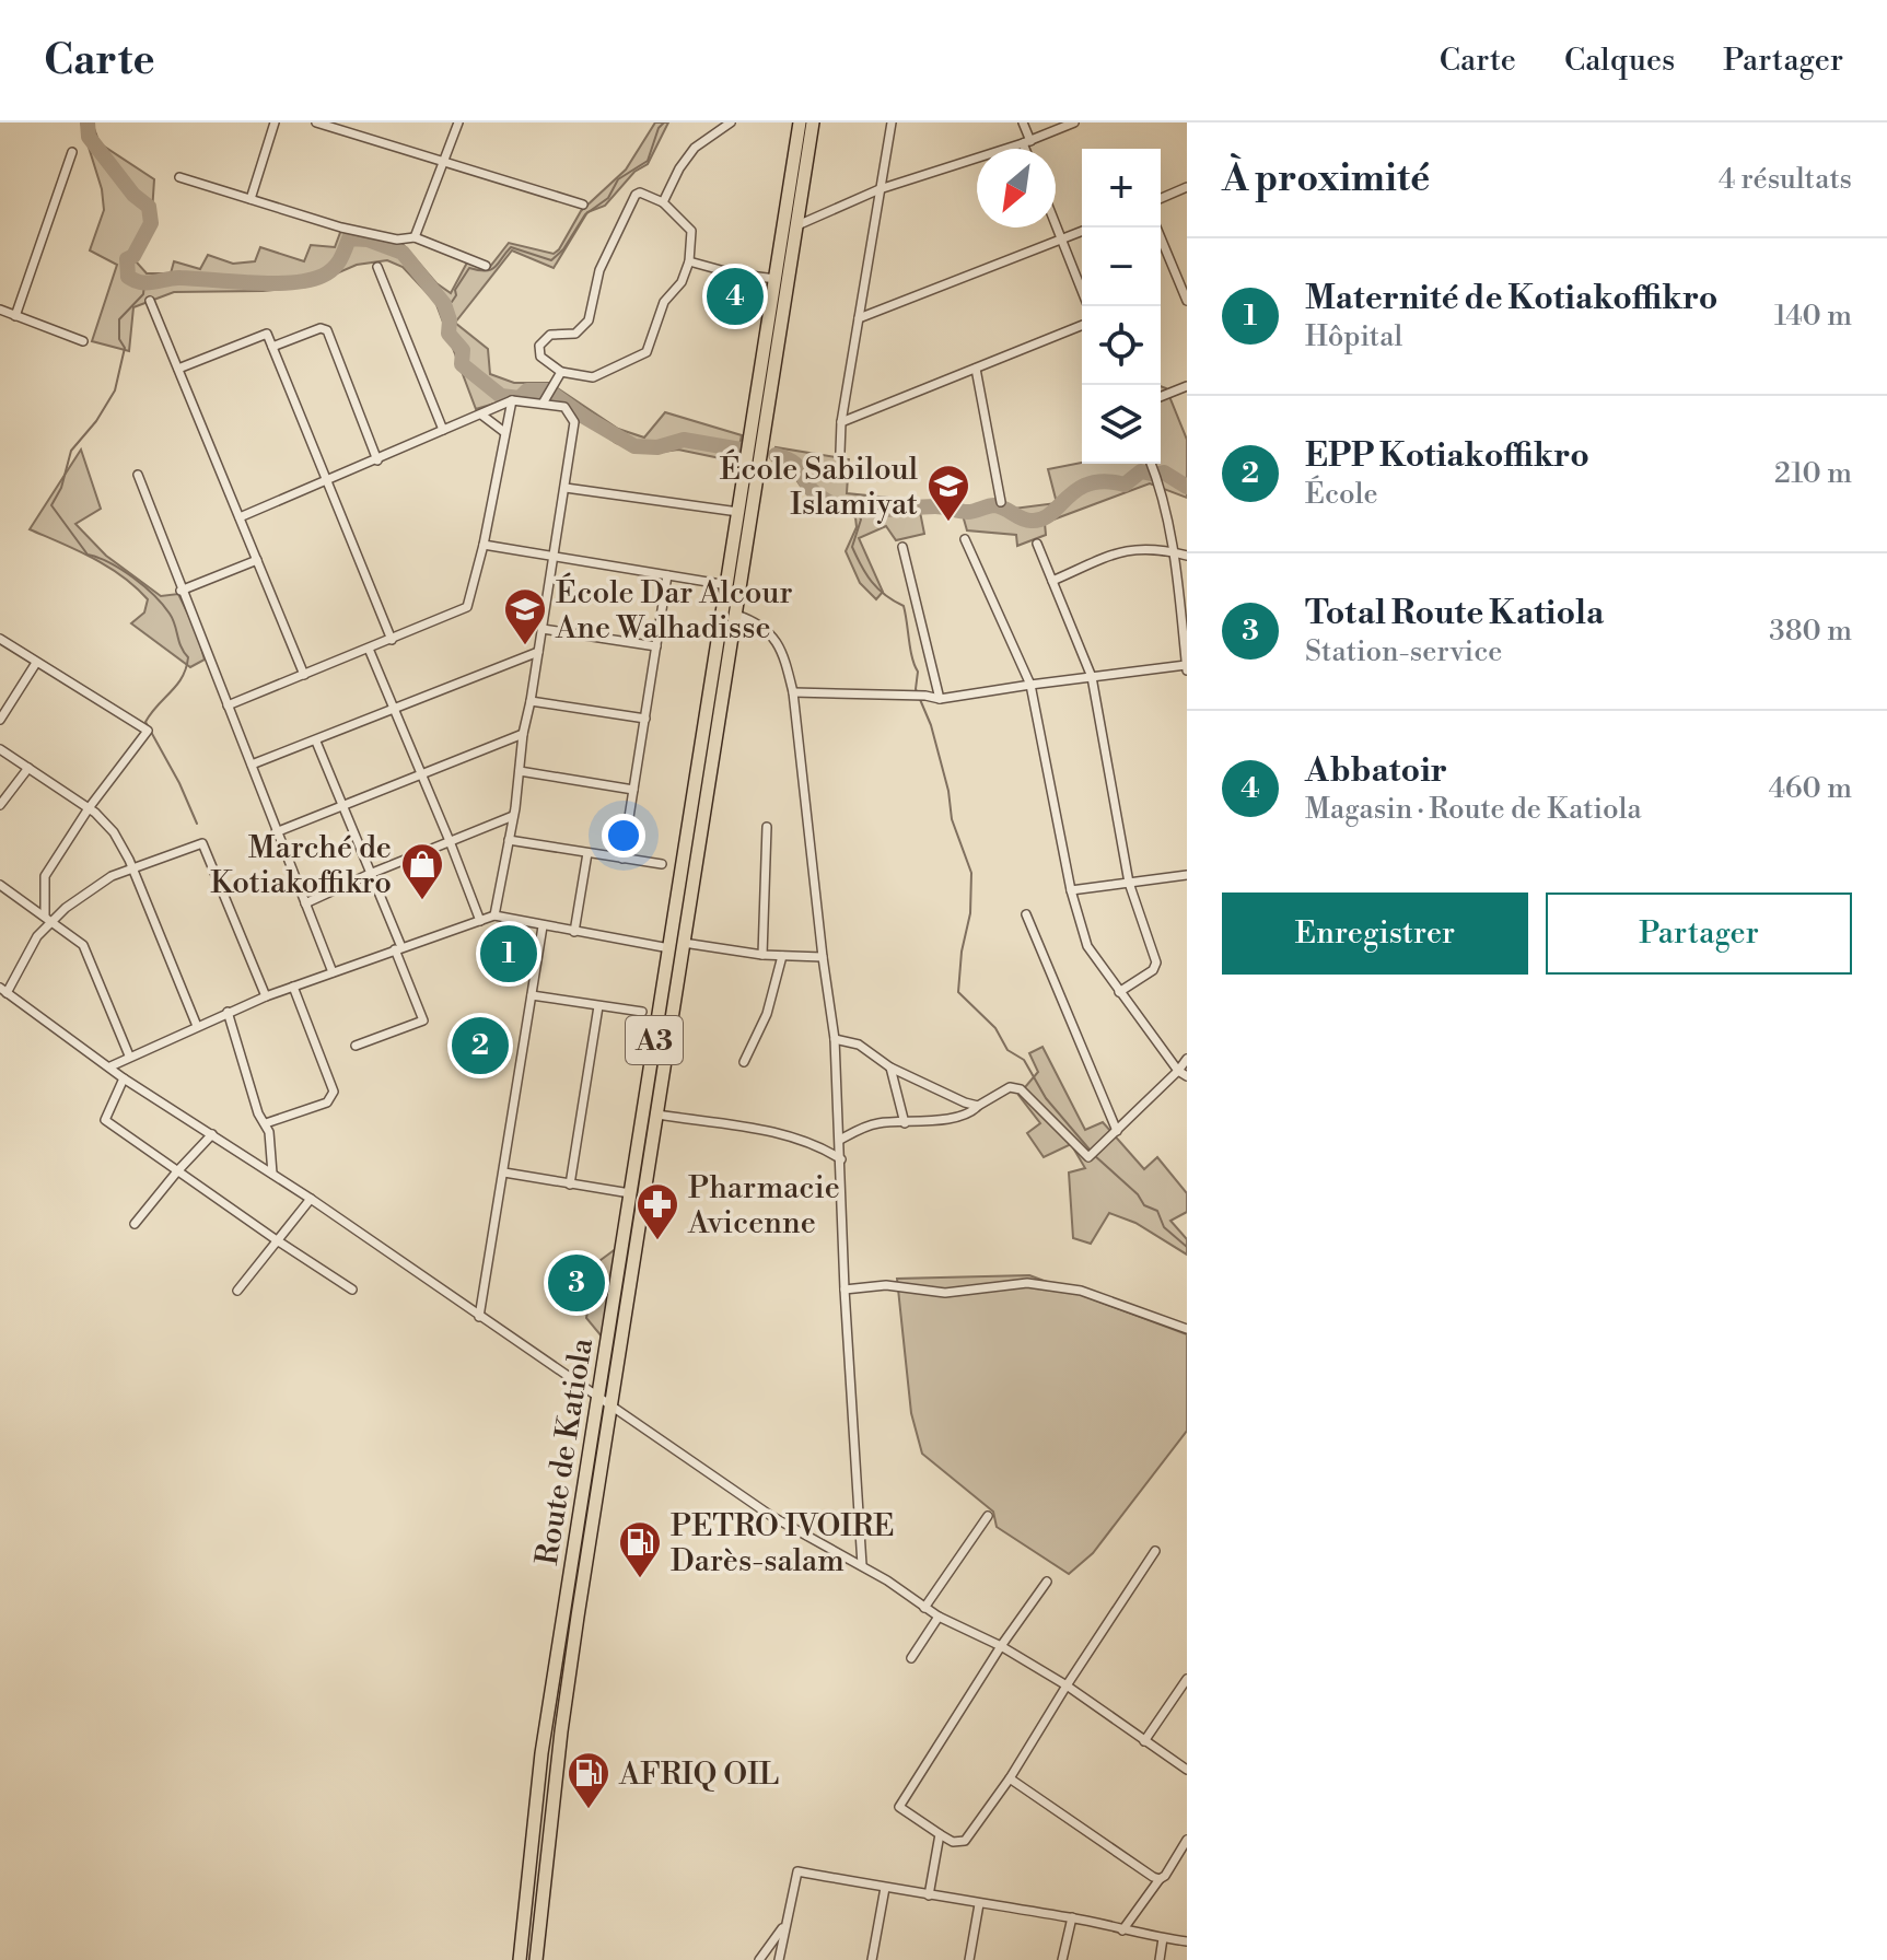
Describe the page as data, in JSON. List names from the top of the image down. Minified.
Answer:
{"streets":{"highway":["A3","Route de Katiola"]},"places":{"school or university":["École Sabiloul Islamiyat","École Dar Alcour Ane Walhadisse"],"shop":["Marché de Kotiakoffikro"],"pharmacy":["Pharmacie Avicenne"],"fuel station":["PETRO IVOIRE Darès-salam","AFRIQ OIL"]},"north":"bottom left","page":{"header":"Carte","nav":["Carte","Calques","Partager"],"heading":["À proximité","4 résultats"],"map_buttons":["+","−"],"list":[{"mark":"1","name":"Maternité de Kotiakoffikro","note":"Hôpital","value":"140 m"},{"mark":"2","name":"EPP Kotiakoffikro","note":"École","value":"210 m"},{"mark":"3","name":"Total Route Katiola","note":"Station-service","value":"380 m"},{"mark":"4","name":"Abbatoir","note":"Magasin · Route de Katiola","value":"460 m"}],"pins":["4","1","2","3"],"buttons":["Enregistrer","Partager"]}}
